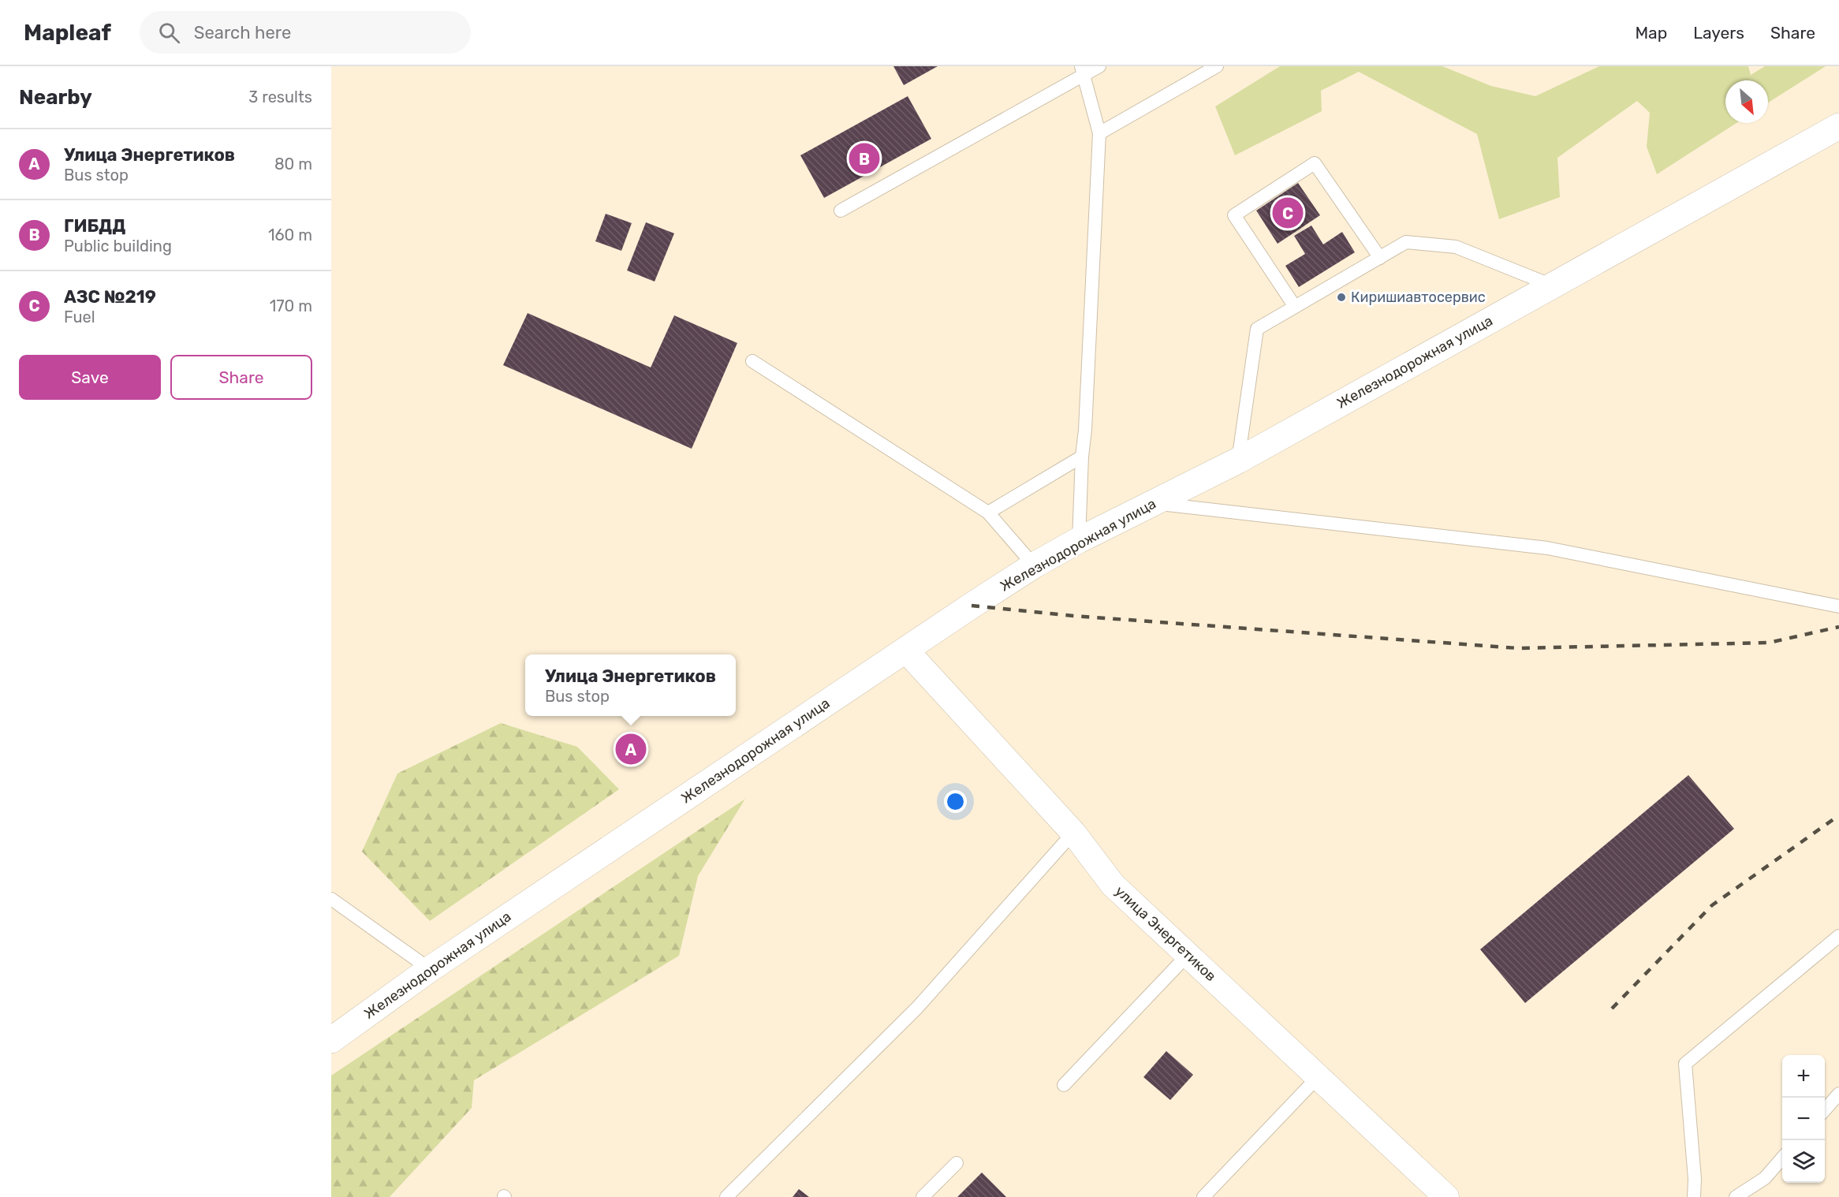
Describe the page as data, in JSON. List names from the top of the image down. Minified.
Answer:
{"streets":{"street":["Железнодорожная улица","улица Энергетиков"]},"crossings":[["Железнодорожная улица","улица Энергетиков"]],"places":["Киришиавтосервис"],"north":"bottom right","page":{"header":"Mapleaf","search":"Search here","nav":["Map","Layers","Share"],"heading":["Nearby","3 results"],"list":[{"mark":"A","name":"Улица Энергетиков","note":"Bus stop","value":"80 m"},{"mark":"B","name":"ГИБДД","note":"Public building","value":"160 m"},{"mark":"C","name":"АЗС №219","note":"Fuel","value":"170 m"}],"pins":["B","C","A"],"buttons":["Save","Share"],"popup":["Улица Энергетиков","Bus stop"],"map_buttons":["+","−"]}}
